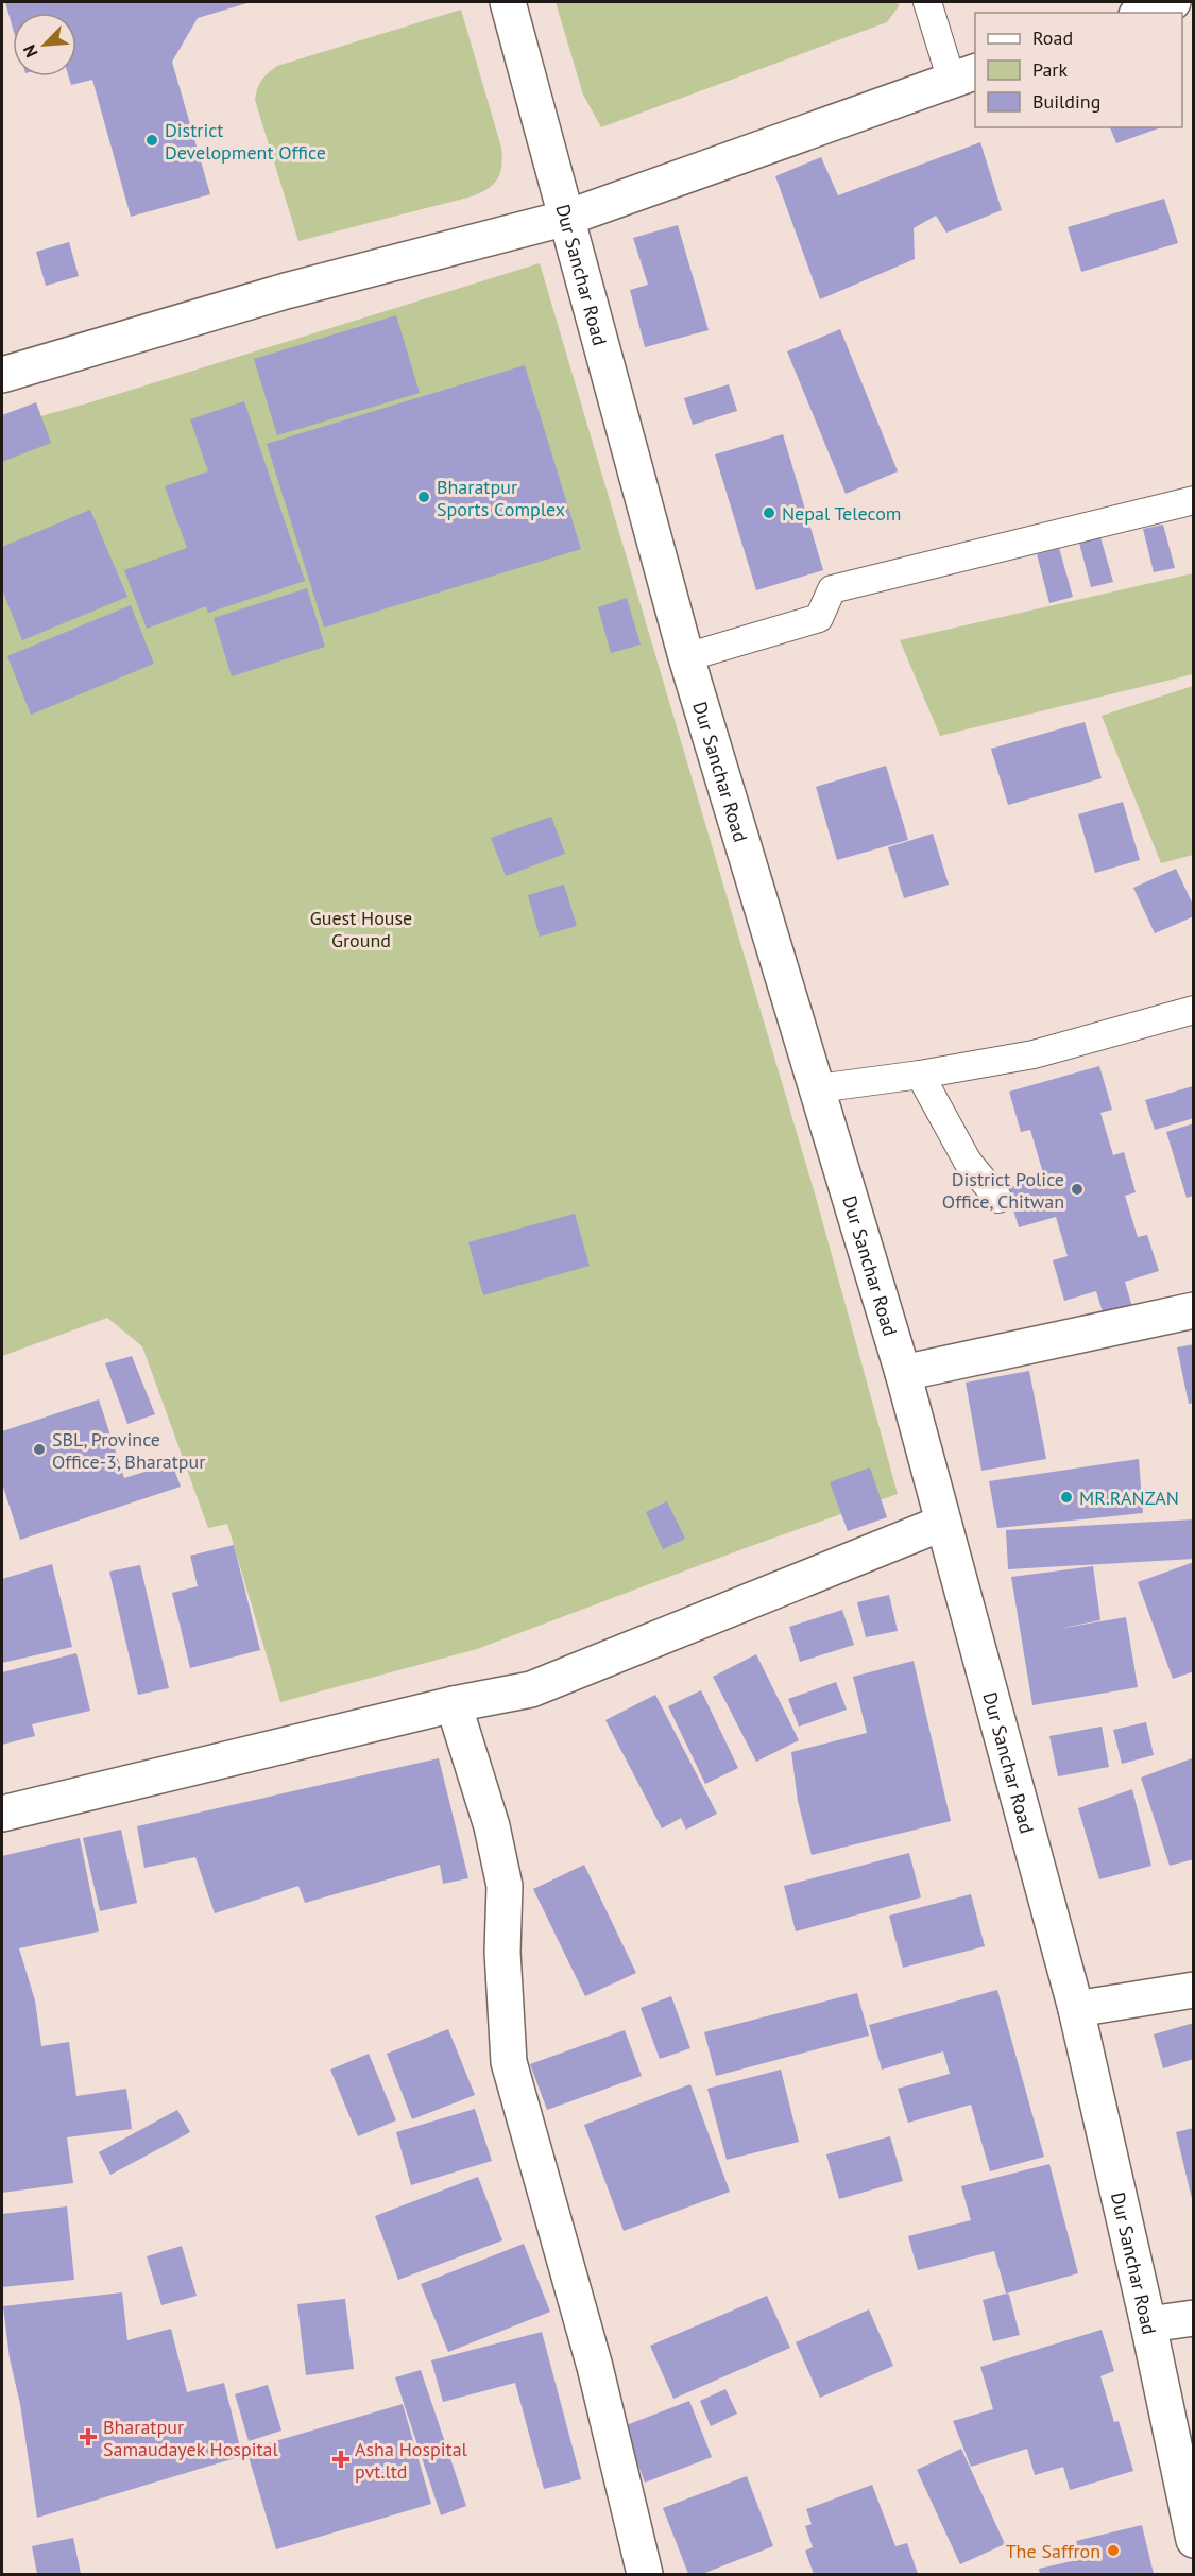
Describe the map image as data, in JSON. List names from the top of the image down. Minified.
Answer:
{"streets":{"street":["Dur Sanchar Road"]},"parks":["Guest House Ground"],"places":{"other":["District Development Office","Bharatpur Sports Complex","Nepal Telecom","District Police Office, Chitwan","SBL, Province Office-3, Bharatpur","MR.RANZAN","The Saffron"],"health":["Bharatpur Samaudayek Hospital","Asha Hospital pvt.ltd"]},"legend":["Road","Park","Building"],"north":"bottom left"}
